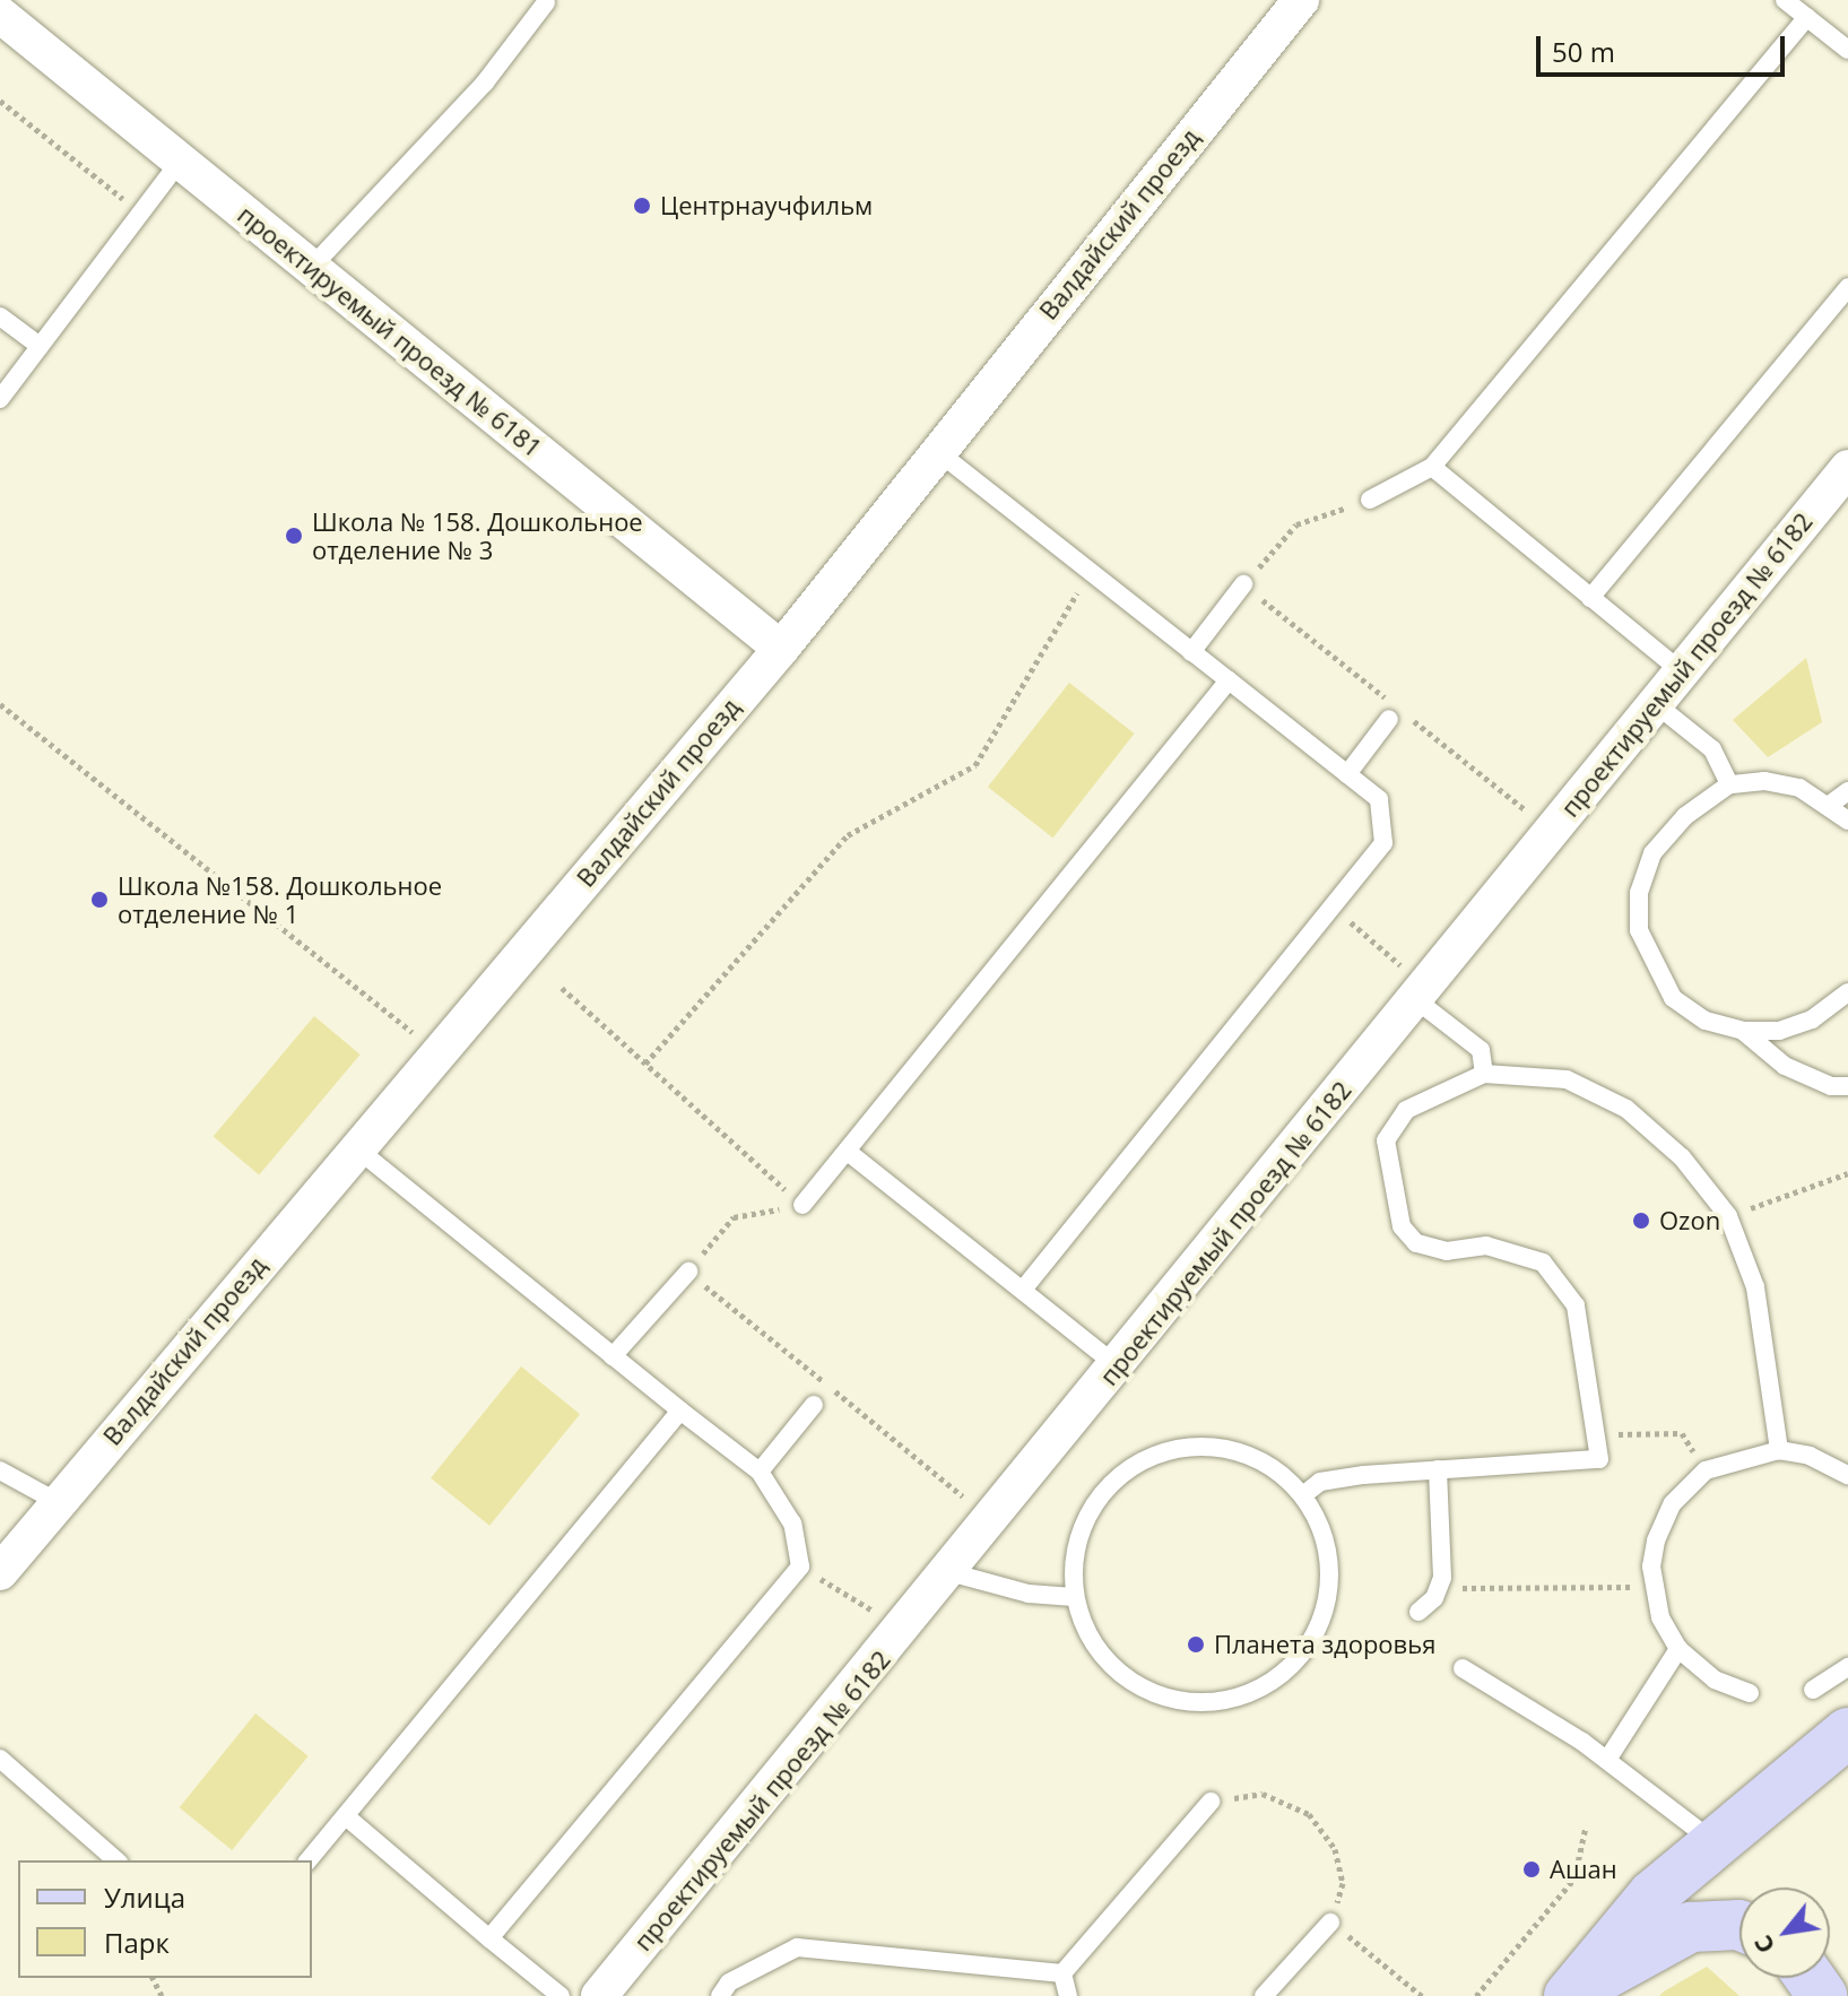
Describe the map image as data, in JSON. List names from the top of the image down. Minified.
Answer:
{"streets":{"street":["Валдайский проезд","проектируемый проезд № 6181","проектируемый проезд № 6182"]},"crossings":[["Валдайский проезд","проектируемый проезд № 6181"]],"places":["Центрнаучфильм","Школа № 158. Дошкольное отделение № 3","Школа №158. Дошкольное отделение № 1","Ozon","Планета здоровья","Ашан"],"legend":["Улица","Парк"],"scale_bar":"50 m","north":"bottom left"}
